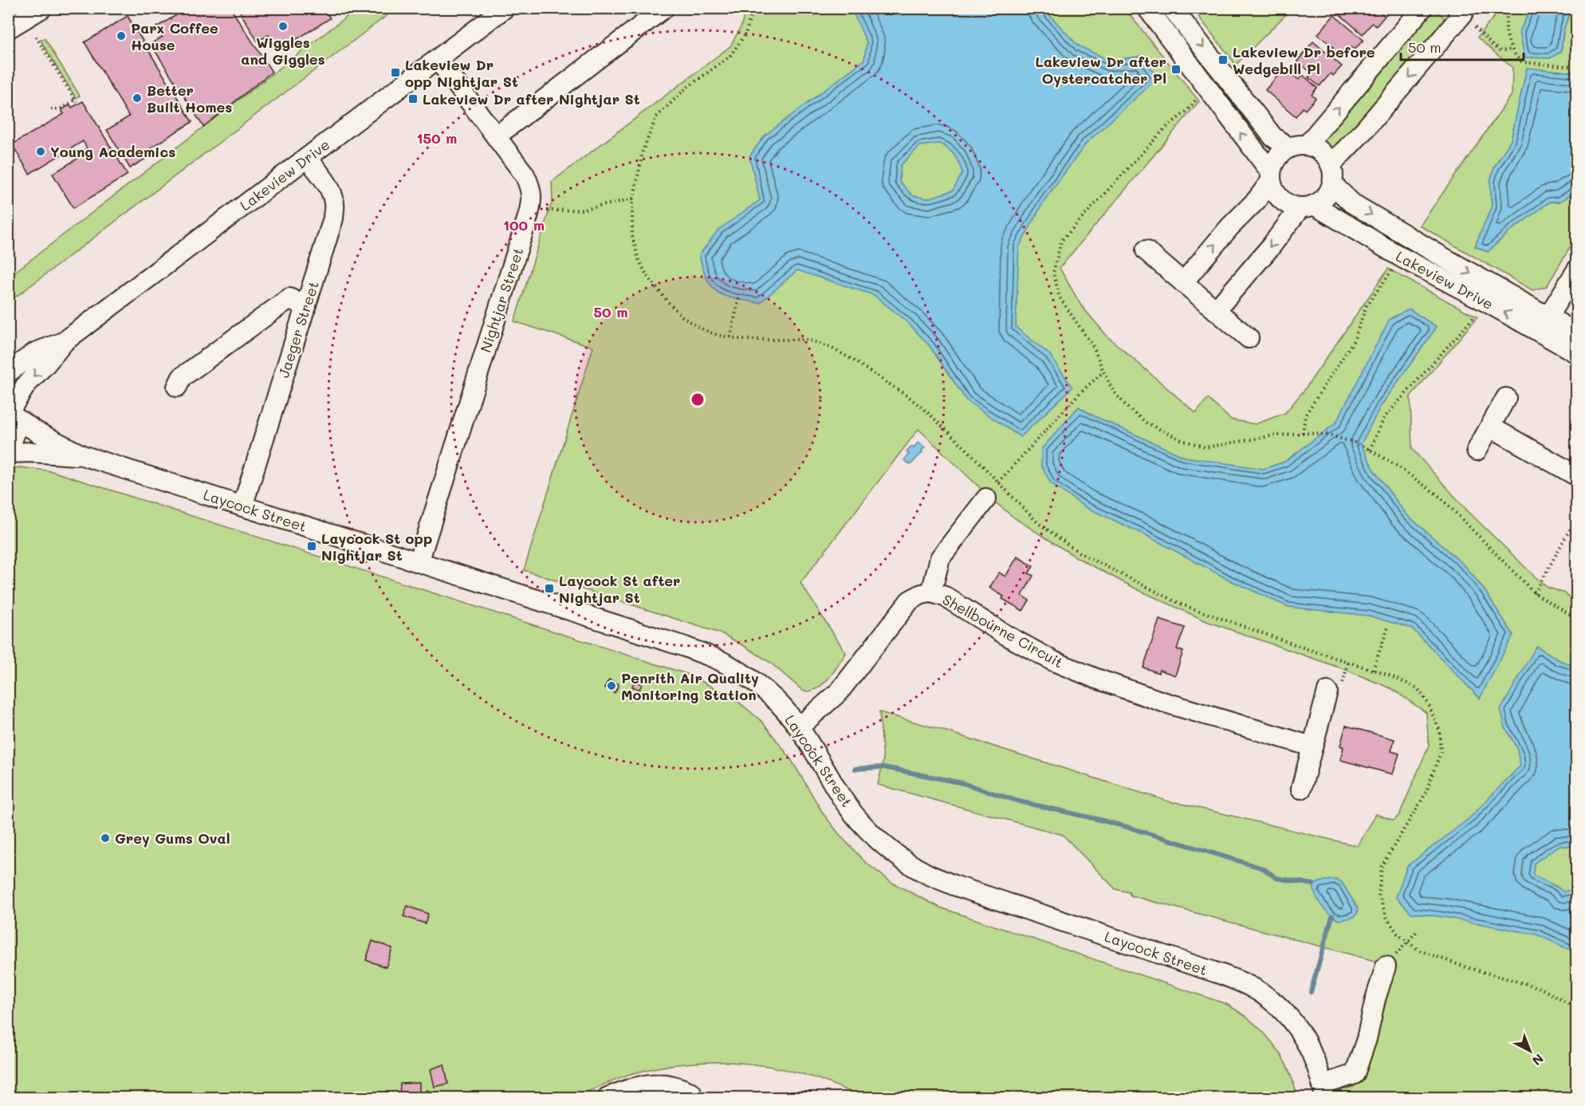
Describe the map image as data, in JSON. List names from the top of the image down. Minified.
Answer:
{"streets":{"street":["Lakeview Drive","Nightjar Street","Jaeger Street","Laycock Street","Shellbourne Circuit"]},"crossings":[["Lakeview Drive","Nightjar Street"],["Lakeview Drive","Jaeger Street"],["Lakeview Drive","Laycock Street"],["Nightjar Street","Laycock Street"],["Jaeger Street","Laycock Street"],["Laycock Street","Shellbourne Circuit"]],"places":{"other":["Wiggles and Giggles","Parx Coffee House","Better Built Homes","Young Academics","Penrith Air Quality Monitoring Station","Grey Gums Oval"],"transit":["Lakeview Dr before Wedgebill Pl","Lakeview Dr after Oystercatcher Pl","Lakeview Dr opp Nightjar St","Lakeview Dr after Nightjar St","Laycock St opp Nightjar St","Laycock St after Nightjar St"]},"scale_bar":"50 m","north":"bottom right","rings":["150 m","100 m","50 m"]}
